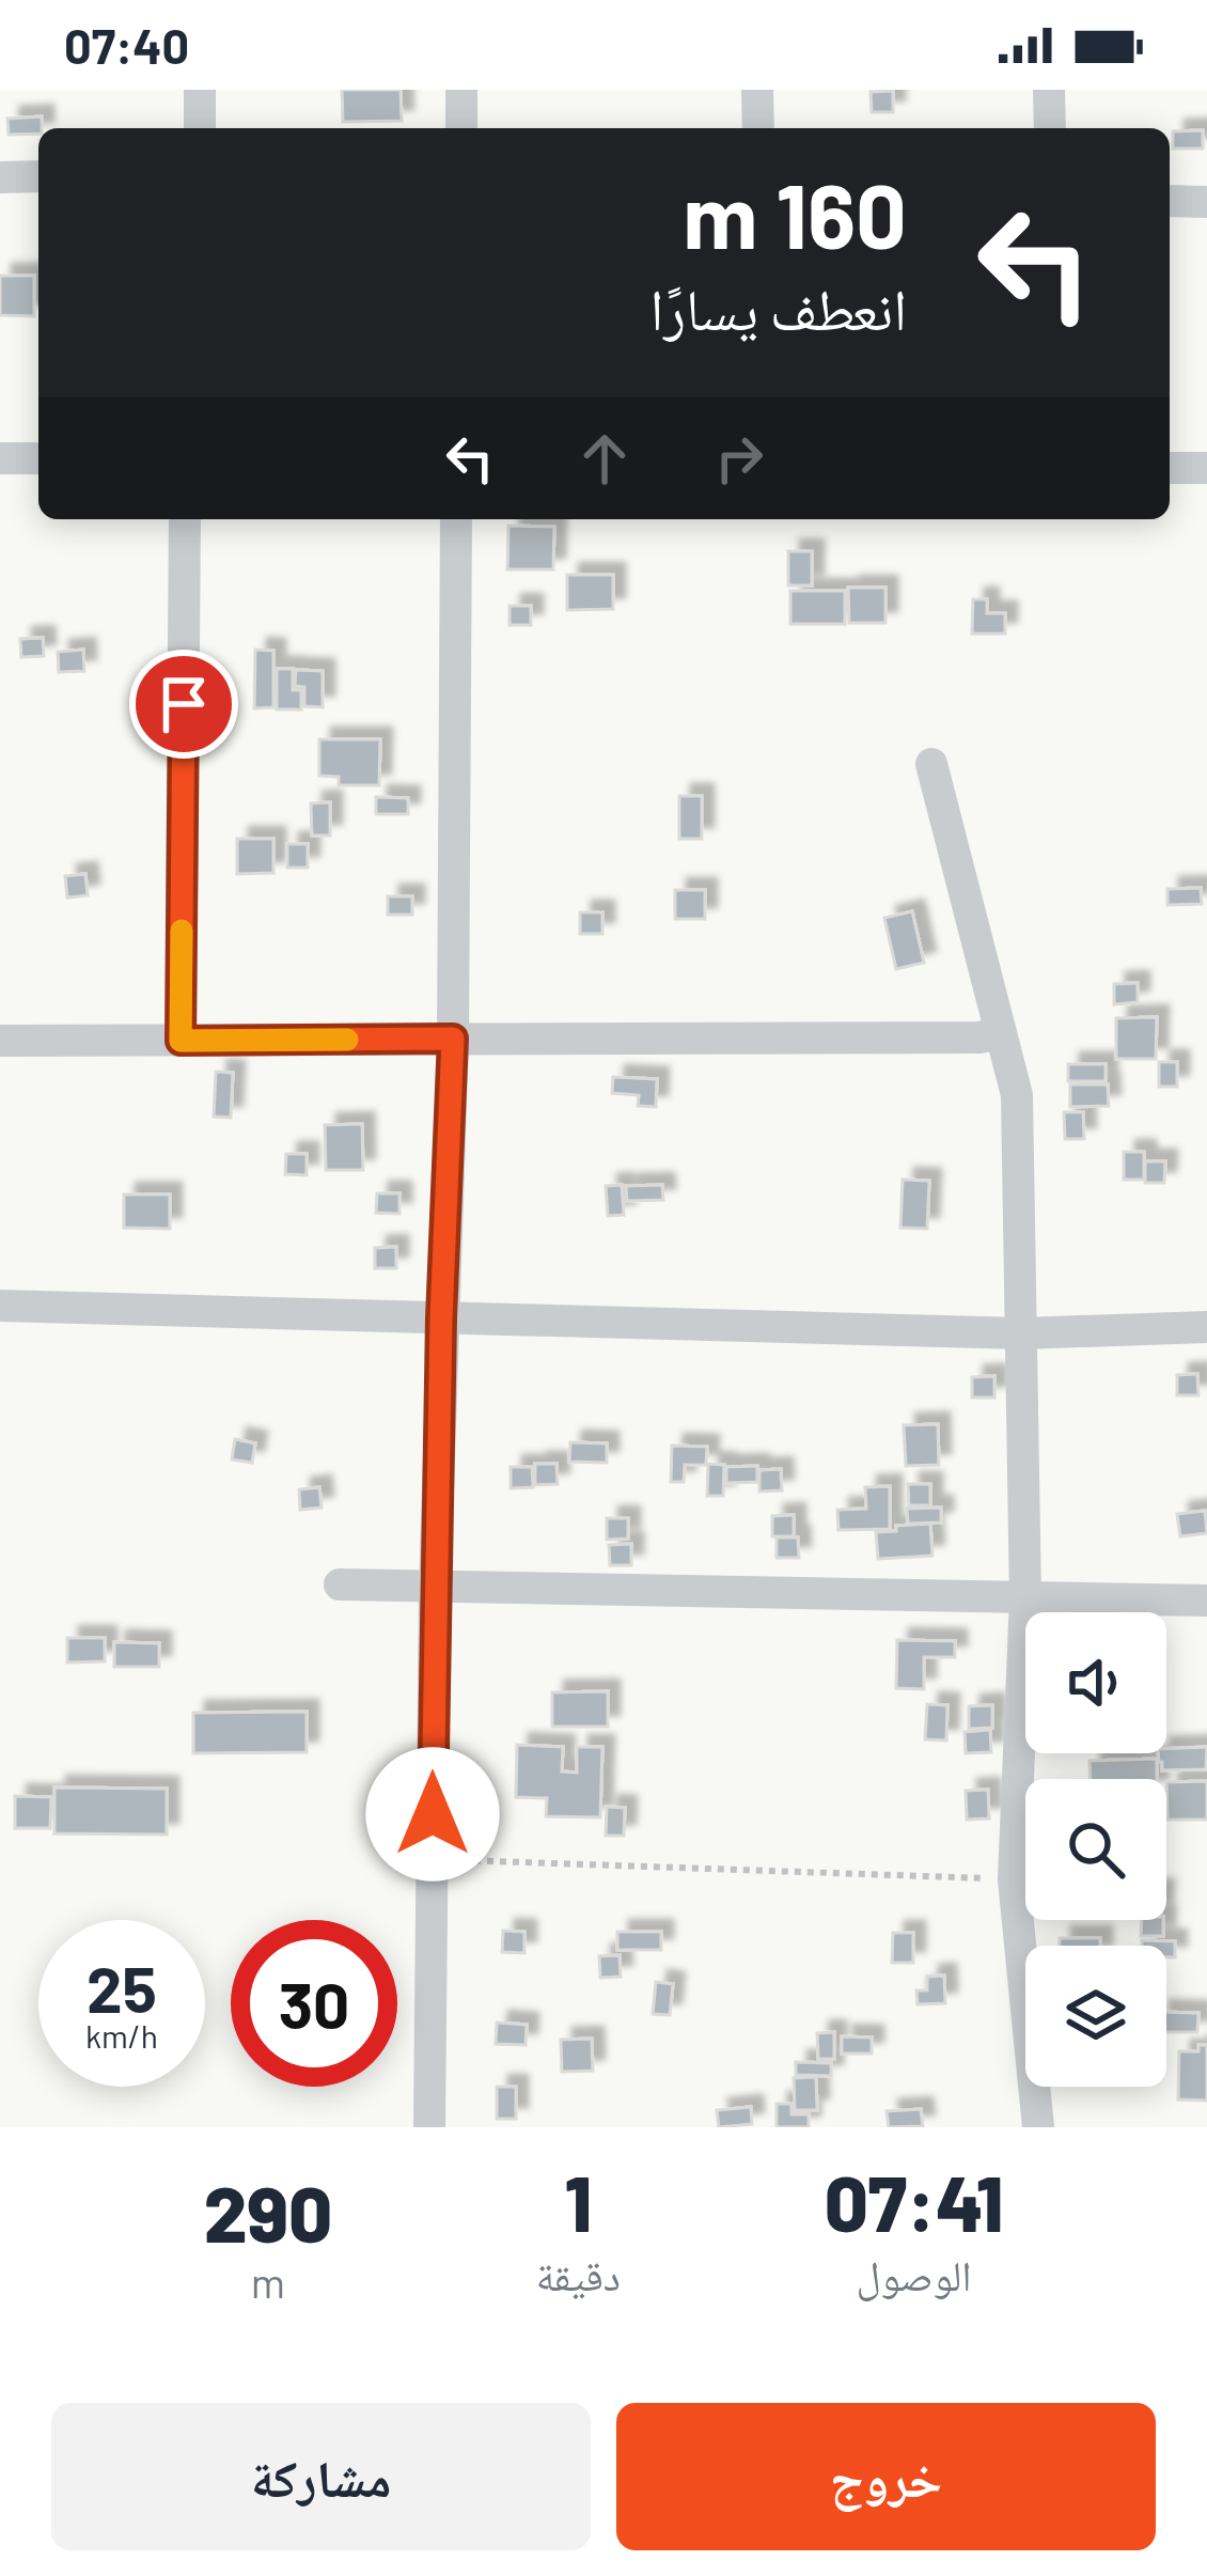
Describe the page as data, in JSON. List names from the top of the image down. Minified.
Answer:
{"page":{"status":"07:40","turn":["160 m","انعطف يسارًا"],"speed":"25 km/h","limit":"30","eta":["07:41","الوصول","1","دقيقة","290","m"],"buttons":["خروج","مشاركة"]}}
